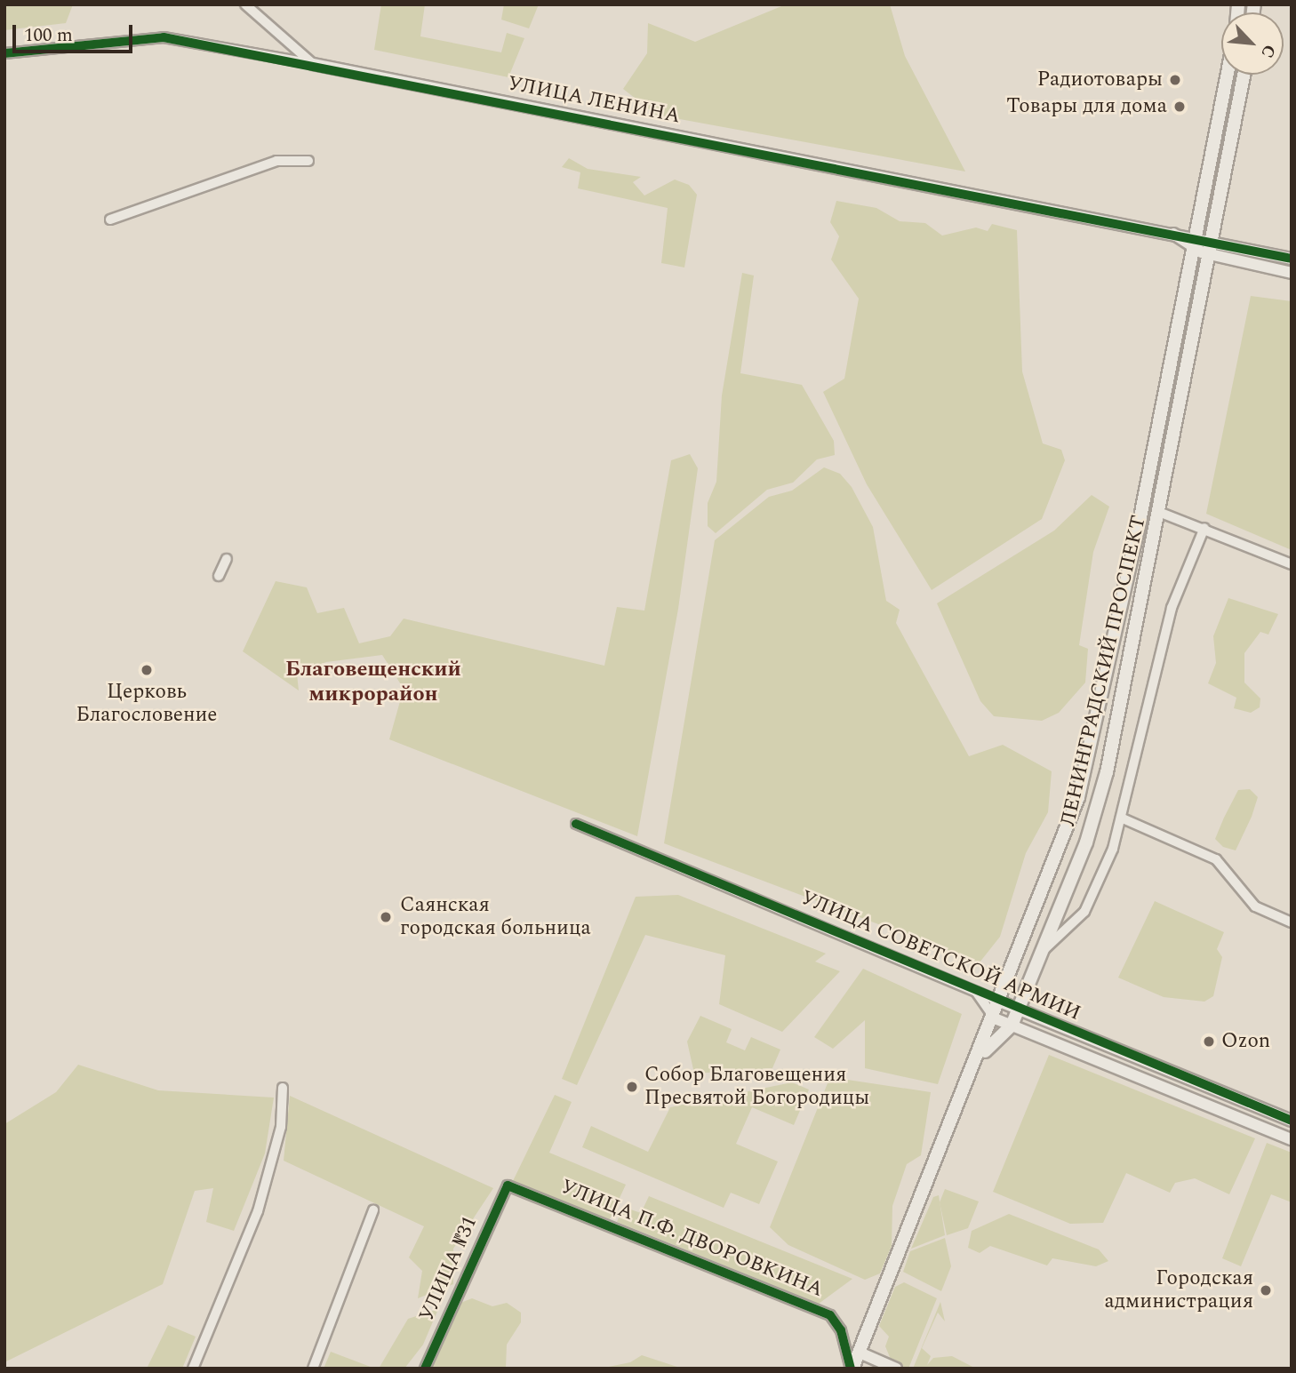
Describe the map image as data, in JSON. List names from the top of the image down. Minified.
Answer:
{"streets":{"main road":["ЛЕНИНГРАДСКИЙ ПРОСПЕКТ"],"street":["УЛИЦА ЛЕНИНА","УЛИЦА СОВЕТСКОЙ АРМИИ","УЛИЦА П.Ф. ДВОРОВКИНА","УЛИЦА №31"]},"crossings":[["УЛИЦА ЛЕНИНА","ЛЕНИНГРАДСКИЙ ПРОСПЕКТ"],["ЛЕНИНГРАДСКИЙ ПРОСПЕКТ","УЛИЦА СОВЕТСКОЙ АРМИИ"],["ЛЕНИНГРАДСКИЙ ПРОСПЕКТ","УЛИЦА П.Ф. ДВОРОВКИНА"],["УЛИЦА П.Ф. ДВОРОВКИНА","УЛИЦА №31"]],"districts":["Благовещенский микрорайон"],"places":["Радиотовары","Товары для дома","Церковь Благословение","Саянская городская больница","Ozon","Собор Благовещения Пресвятой Богородицы","Городская администрация"],"scale_bar":"100 m","north":"bottom right"}
